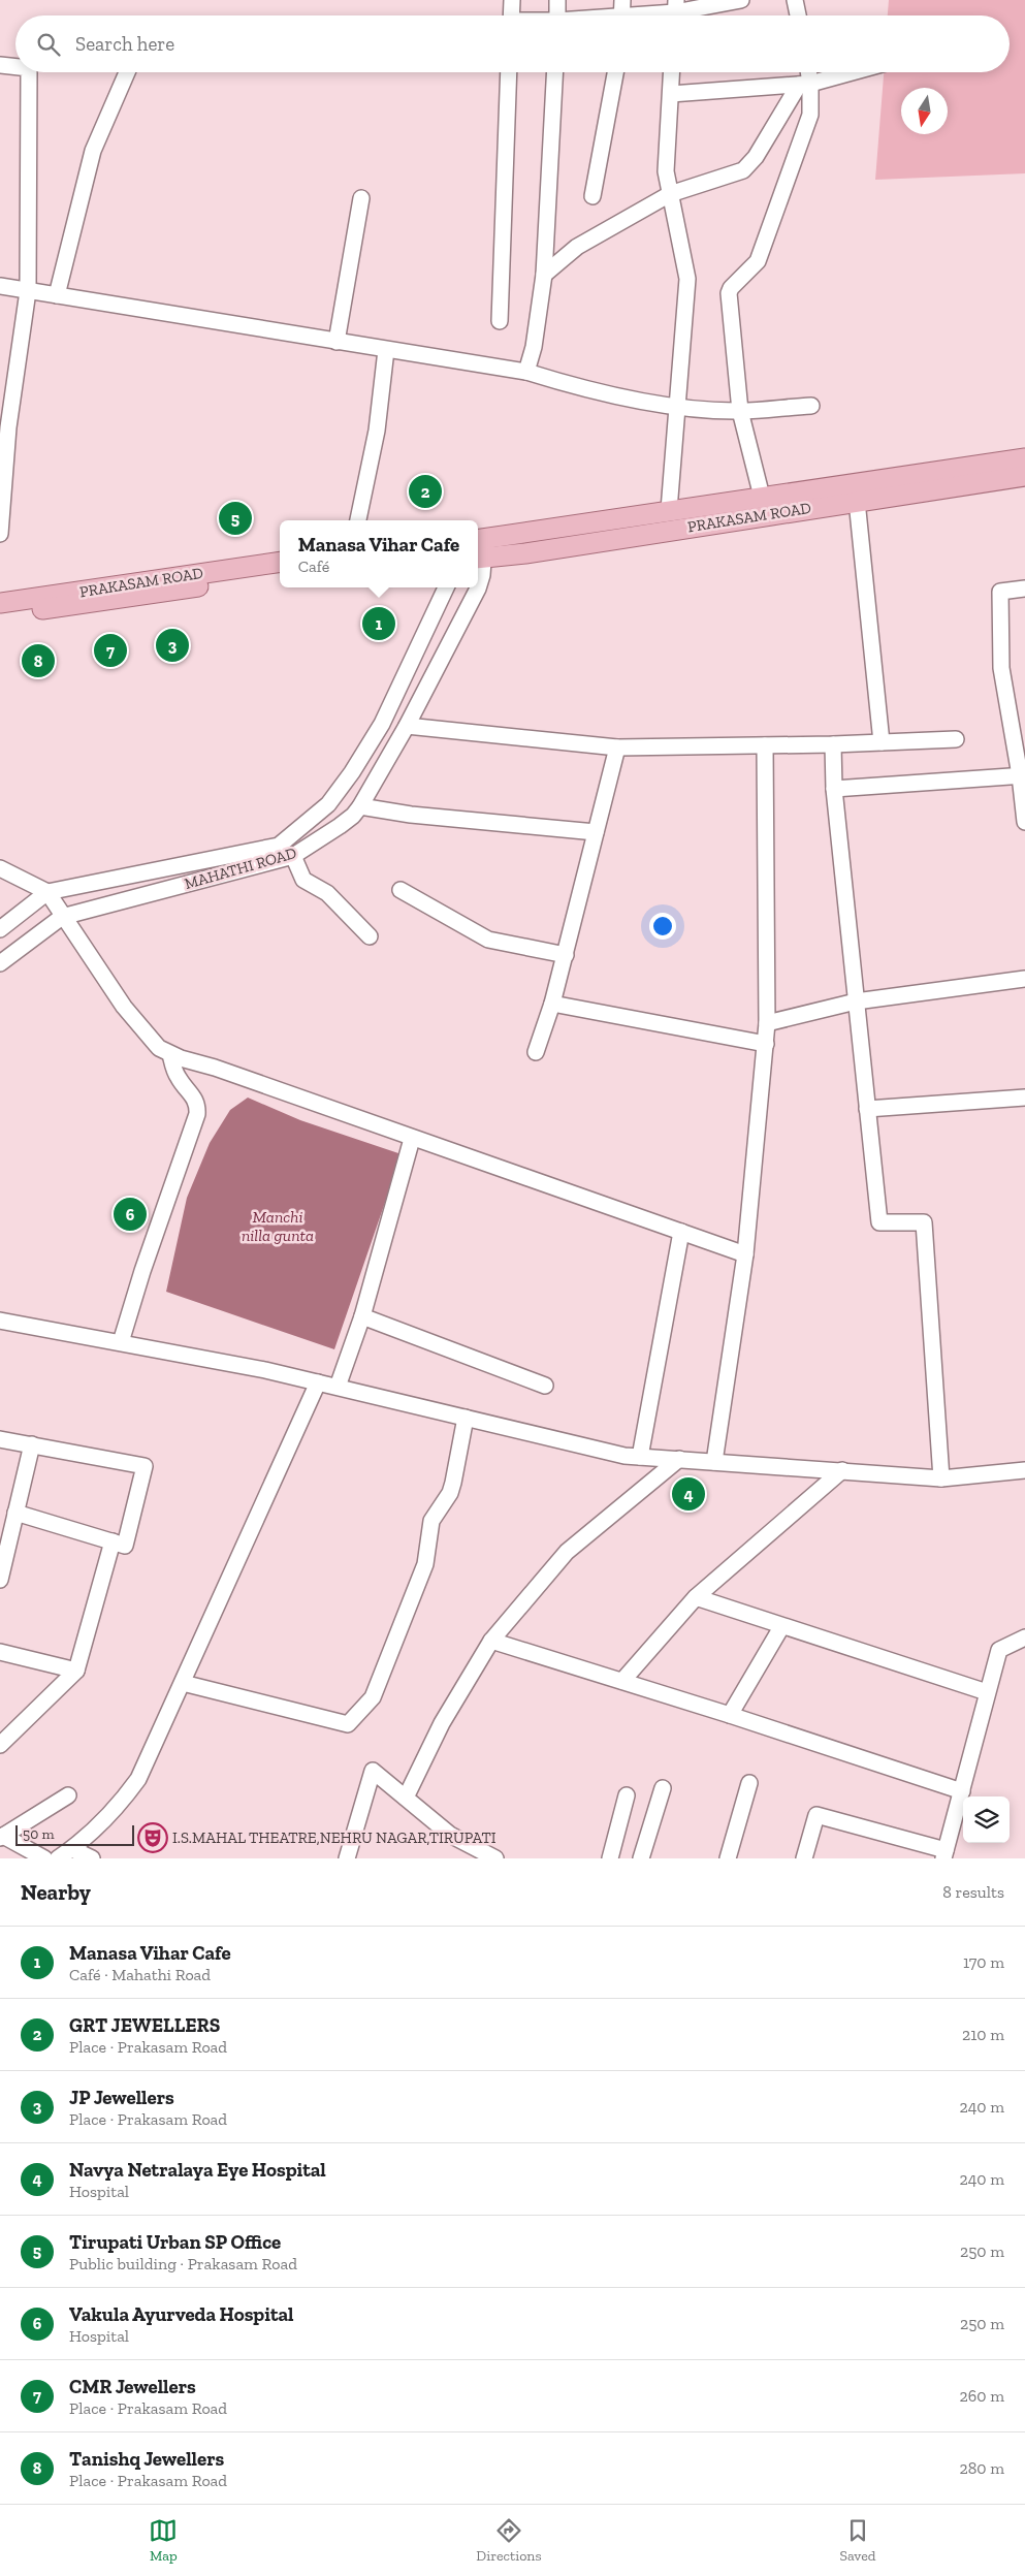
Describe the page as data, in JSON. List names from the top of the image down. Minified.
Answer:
{"streets":{"main road":["PRAKASAM ROAD"],"street":["MAHATHI ROAD"]},"crossings":[["PRAKASAM ROAD","MAHATHI ROAD"]],"water":["Manchi nilla gunta"],"places":{"theatre":["I.S.MAHAL THEATRE,NEHRU NAGAR,TIRUPATI"]},"scale_bar":"50 m","north":"bottom","page":{"search":"Search here","pins":["2","5","1","3","7","8","6","4"],"popup":["Manasa Vihar Cafe","Café"],"scale":"50 m","heading":["Nearby","8 results"],"list":[{"mark":"1","name":"Manasa Vihar Cafe","note":"Café · Mahathi Road","value":"170 m"},{"mark":"2","name":"GRT JEWELLERS","note":"Place · Prakasam Road","value":"210 m"},{"mark":"3","name":"JP Jewellers","note":"Place · Prakasam Road","value":"240 m"},{"mark":"4","name":"Navya Netralaya Eye Hospital","note":"Hospital","value":"240 m"},{"mark":"5","name":"Tirupati Urban SP Office","note":"Public building · Prakasam Road","value":"250 m"},{"mark":"6","name":"Vakula Ayurveda Hospital","note":"Hospital","value":"250 m"},{"mark":"7","name":"CMR Jewellers","note":"Place · Prakasam Road","value":"260 m"},{"mark":"8","name":"Tanishq Jewellers","note":"Place · Prakasam Road","value":"280 m"}],"nav":["Map","Directions","Saved"]}}
